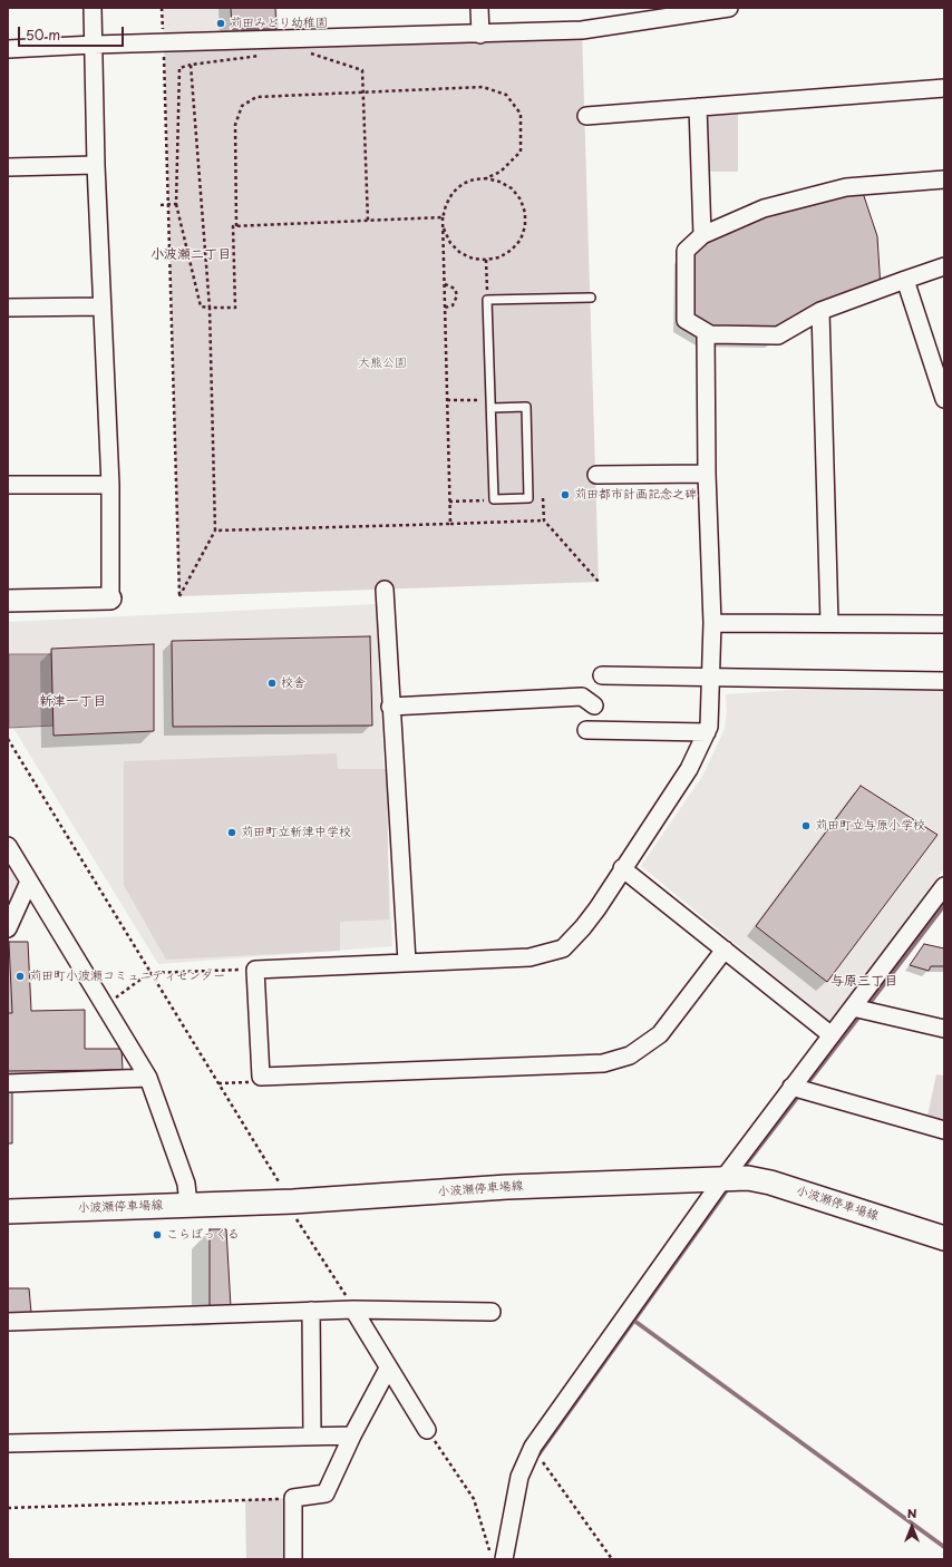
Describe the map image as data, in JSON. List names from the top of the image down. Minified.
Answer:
{"streets":{"main road":["小波瀬停車場線"]},"districts":["小波瀬二丁目","新津一丁目","与原三丁目"],"parks":["大熊公園"],"places":["苅田みどり幼稚園","苅田都市計画記念之碑","校舎","苅田町立与原小学校","苅田町立新津中学校","苅田町小波瀬コミュニティセンター","こらぼっくる"],"scale_bar":"50 m","north":"top"}
